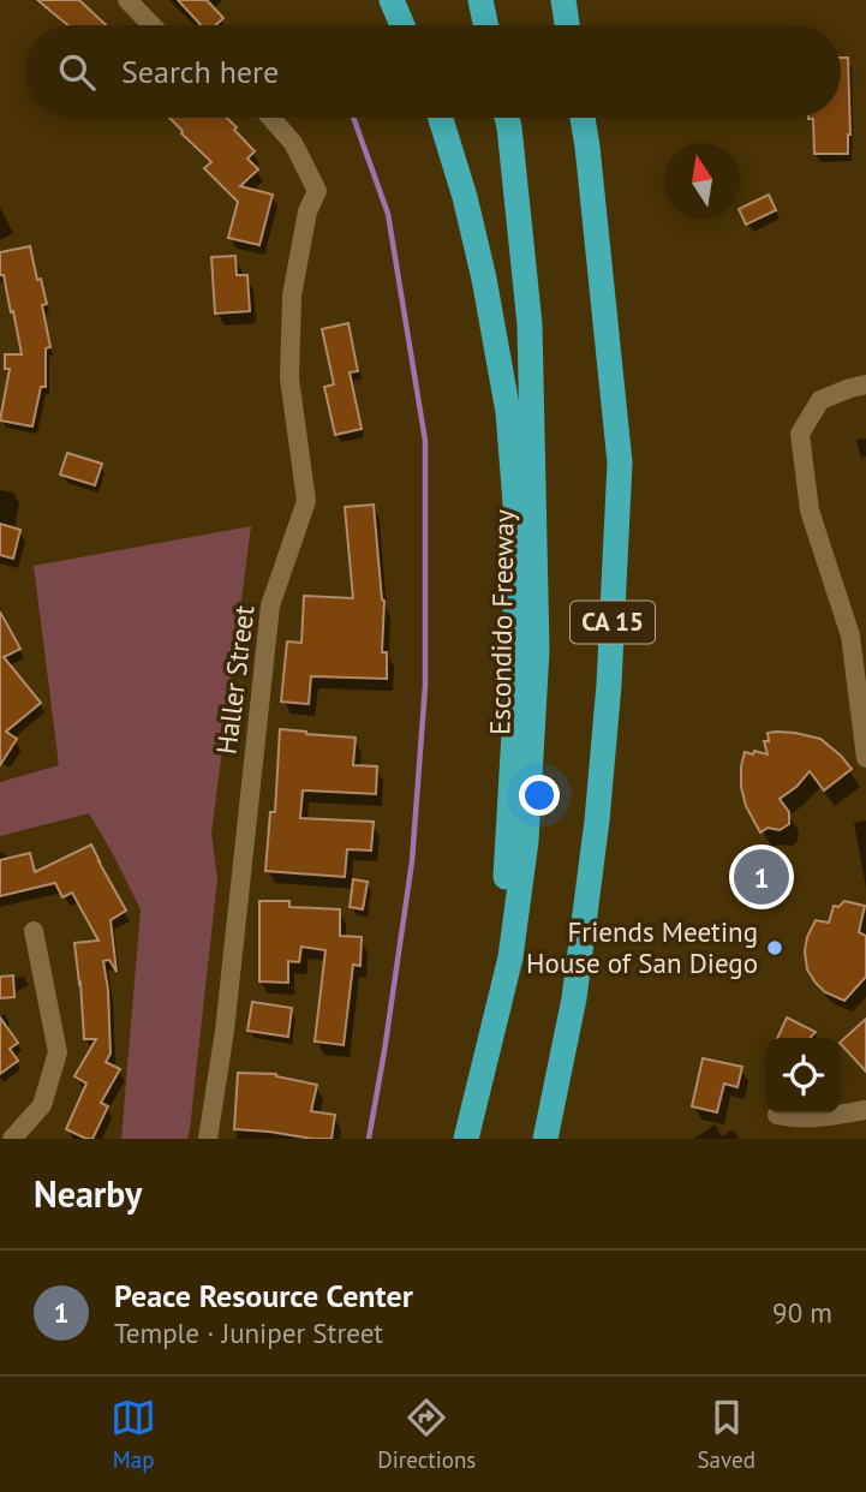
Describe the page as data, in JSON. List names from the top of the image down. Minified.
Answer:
{"streets":{"highway":["Escondido Freeway","CA 15"],"street":["Haller Street"]},"places":["Friends Meeting House of San Diego"],"north":"top","page":{"search":"Search here","pins":"1","heading":"Nearby","list":[{"mark":"1","name":"Peace Resource Center","note":"Temple · Juniper Street","value":"90 m"}],"nav":["Map","Directions","Saved"]}}
